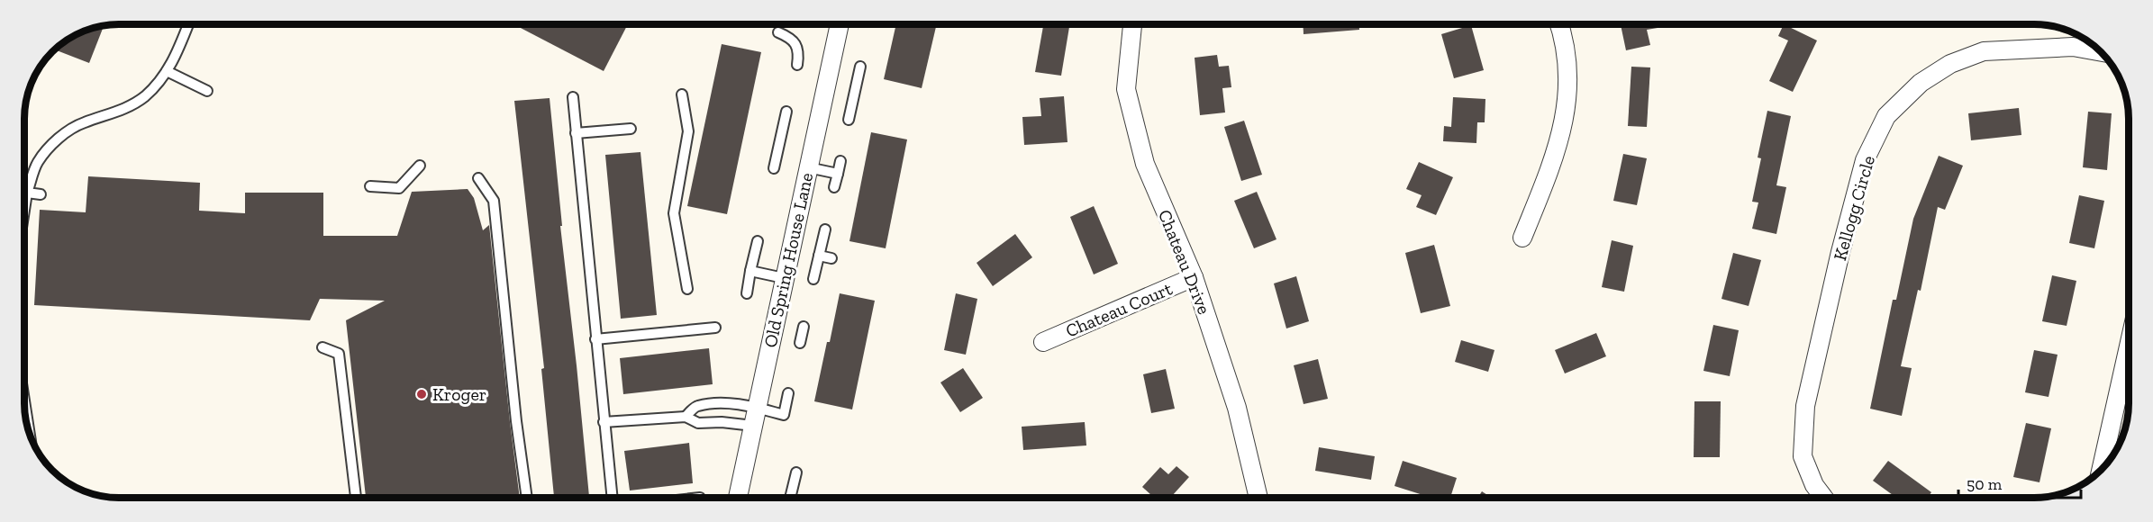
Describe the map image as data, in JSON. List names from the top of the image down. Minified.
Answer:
{"streets":{"street":["Kellogg Circle","Old Spring House Lane","Chateau Drive","Chateau Court"]},"crossings":[["Chateau Drive","Chateau Court"]],"places":["Kroger"],"scale_bar":"50 m"}
